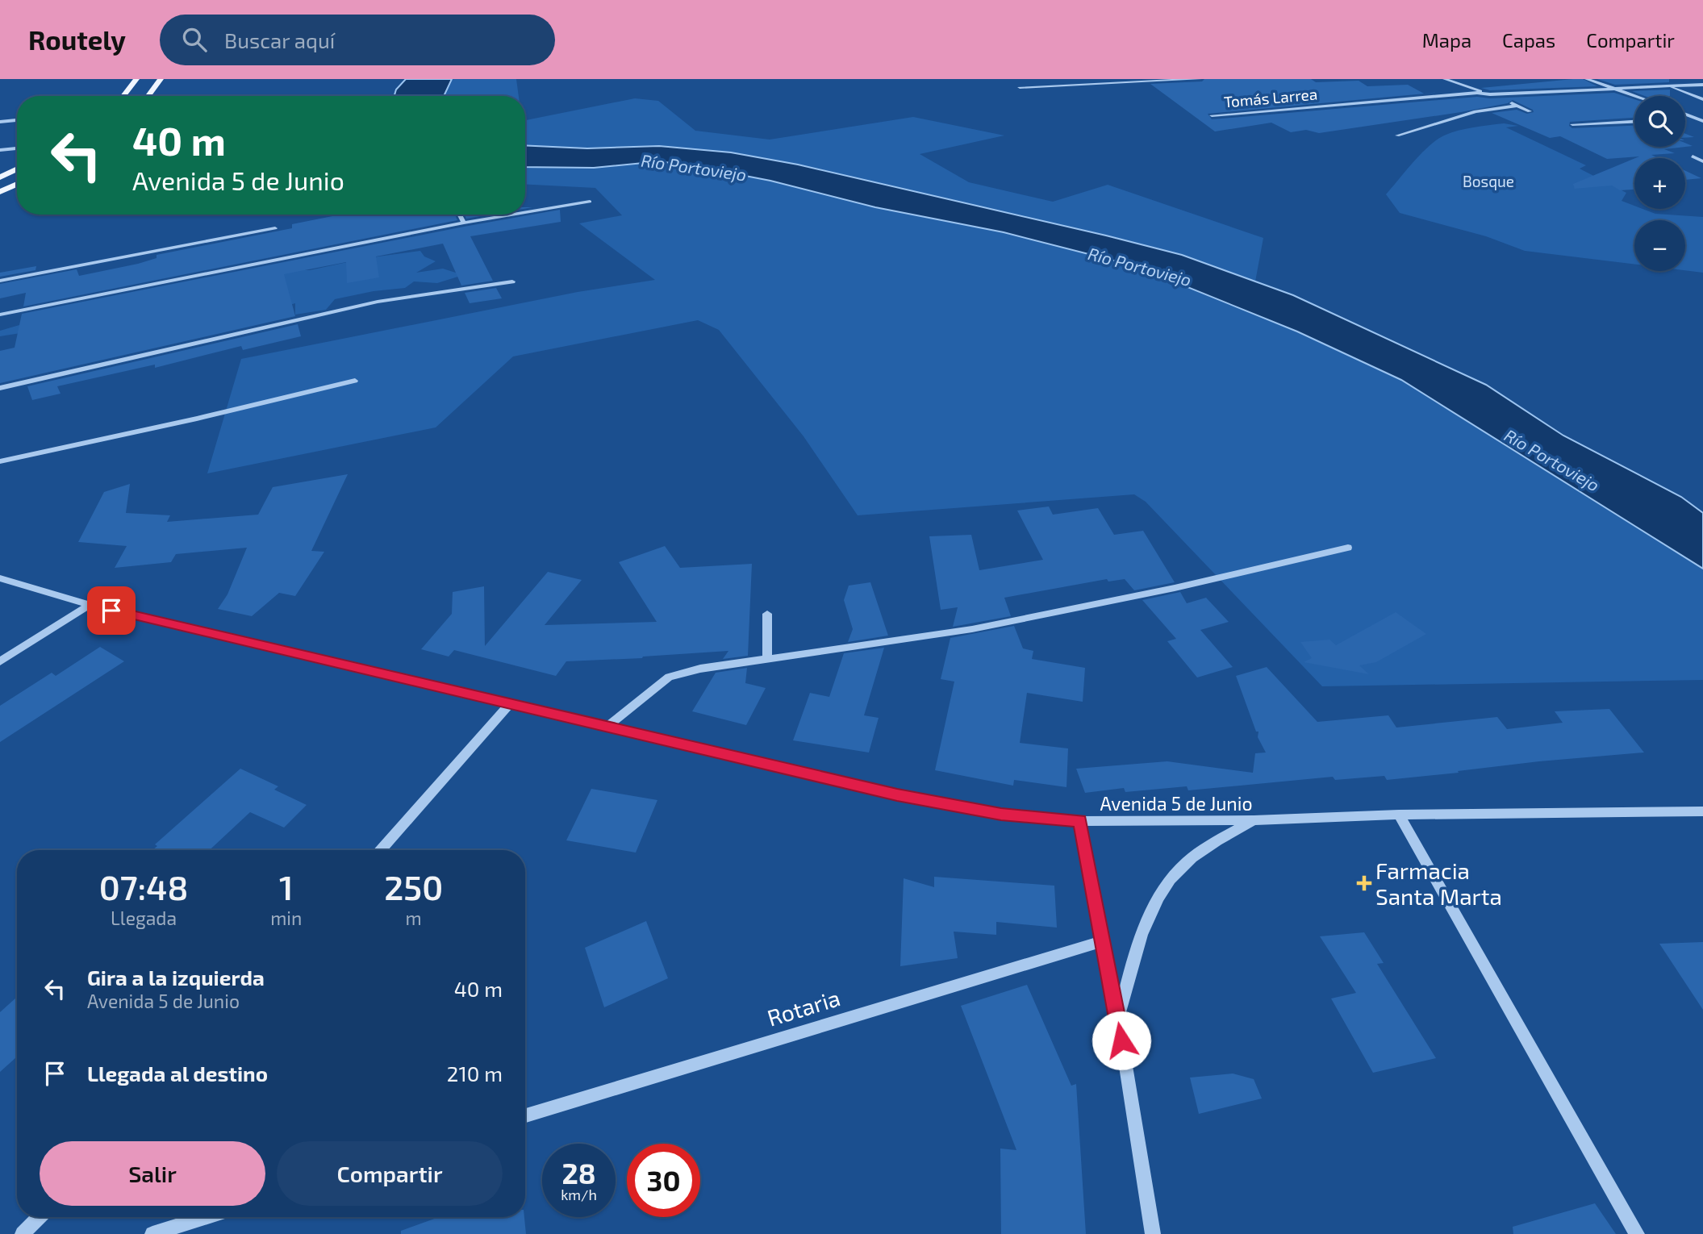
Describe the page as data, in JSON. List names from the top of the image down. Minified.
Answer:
{"streets":{"street":["Tomás Larrea","Avenida 5 de Junio","Rotaria"]},"water":["Río Portoviejo"],"parks":["Bosque"],"places":{"health":["Farmacia Santa Marta"]},"page":{"header":"Routely","search":"Buscar aquí","nav":["Mapa","Capas","Compartir"],"map_buttons":["+","−"],"turn":["40 m","Avenida 5 de Junio"],"eta":["07:48","Llegada","1","min","250","m"],"list":[{"name":"Gira a la izquierda","note":"Avenida 5 de Junio","value":"40 m"},{"name":"Llegada al destino","value":"210 m"}],"buttons":["Salir","Compartir"],"speed":"28 km/h","limit":"30"}}
